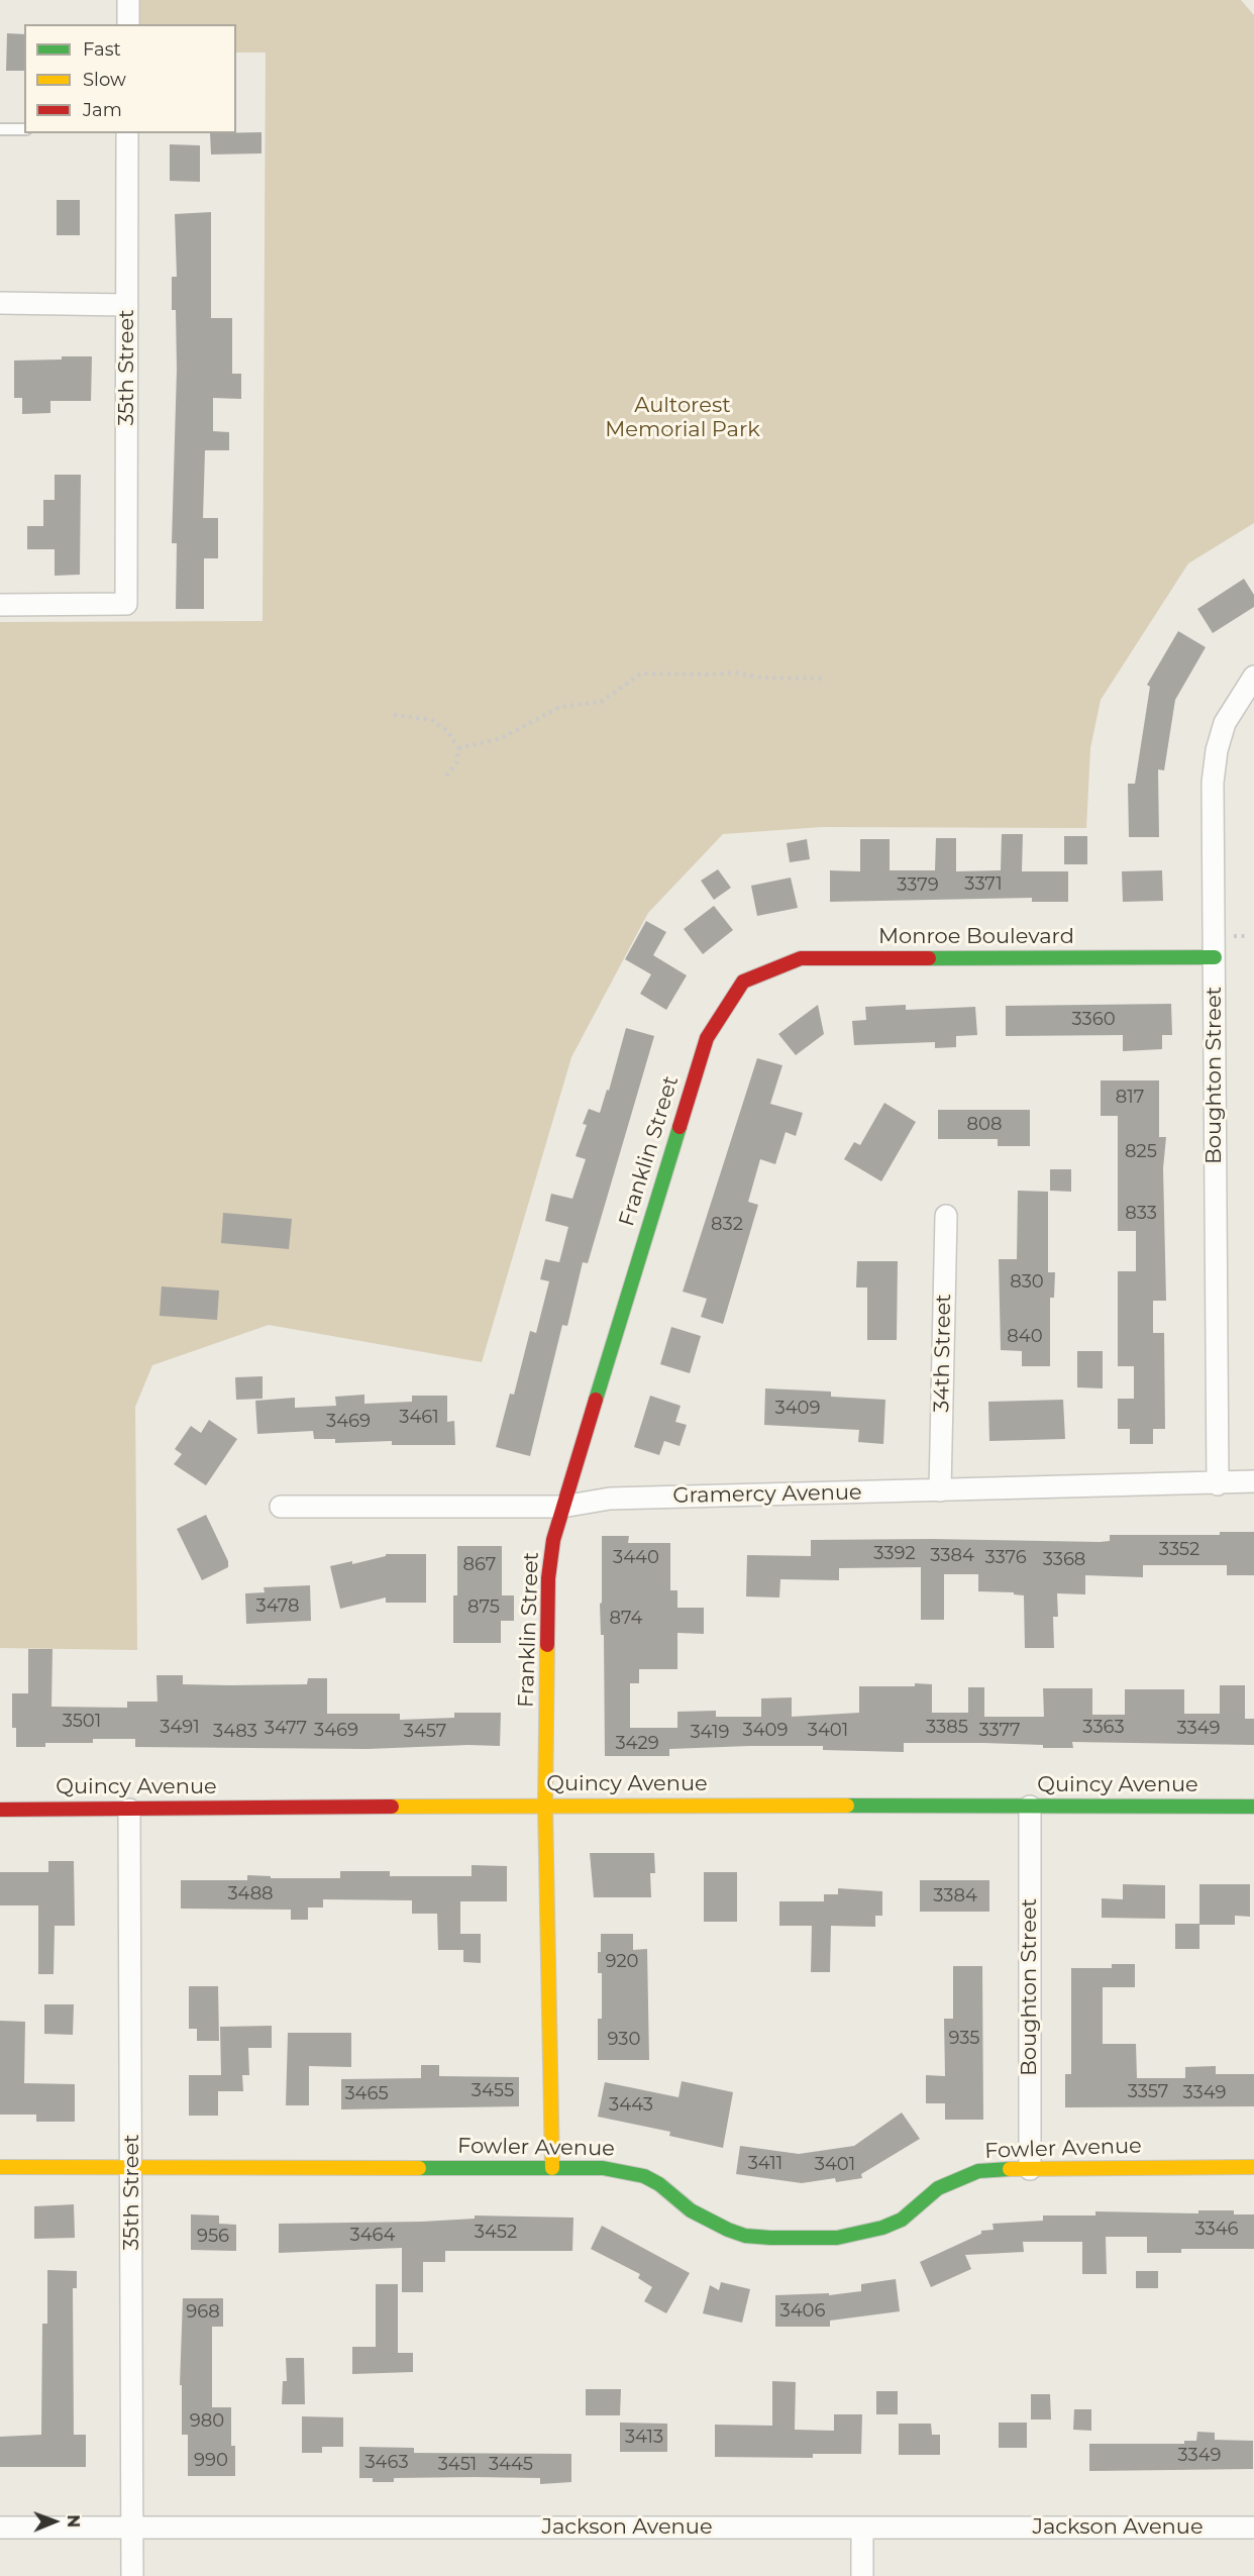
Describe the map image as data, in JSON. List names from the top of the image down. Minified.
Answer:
{"streets":{"street":["35th Street","Monroe Boulevard","Boughton Street","Franklin Street","34th Street","Gramercy Avenue","Quincy Avenue","Fowler Avenue","Jackson Avenue"]},"crossings":[["35th Street","Quincy Avenue"],["35th Street","Fowler Avenue"],["35th Street","Jackson Avenue"],["Monroe Boulevard","Boughton Street"],["Monroe Boulevard","Franklin Street"],["Boughton Street","Gramercy Avenue"],["Boughton Street","Quincy Avenue"],["Boughton Street","Fowler Avenue"],["Franklin Street","Gramercy Avenue"],["Franklin Street","Quincy Avenue"],["Franklin Street","Fowler Avenue"],["34th Street","Gramercy Avenue"]],"parks":["Aultorest Memorial Park"],"house_numbers":["3371","3379","3360","817","808","825","833","832","830","840","3409","3461","3469","3352","3392","3384","3440","3376","3368","867","3478","875","874","3501","3491","3385","3363","3477","3349","3469","3409","3401","3377","3483","3457","3419","3429","3488","3384","920","935","930","3455","3357","3349","3465","3443","3411","3401","3346","3452","3464","956","3406","968","980","3413","3349","990","3463","3451","3445"],"legend":["Fast","Slow","Jam"],"north":"right"}
